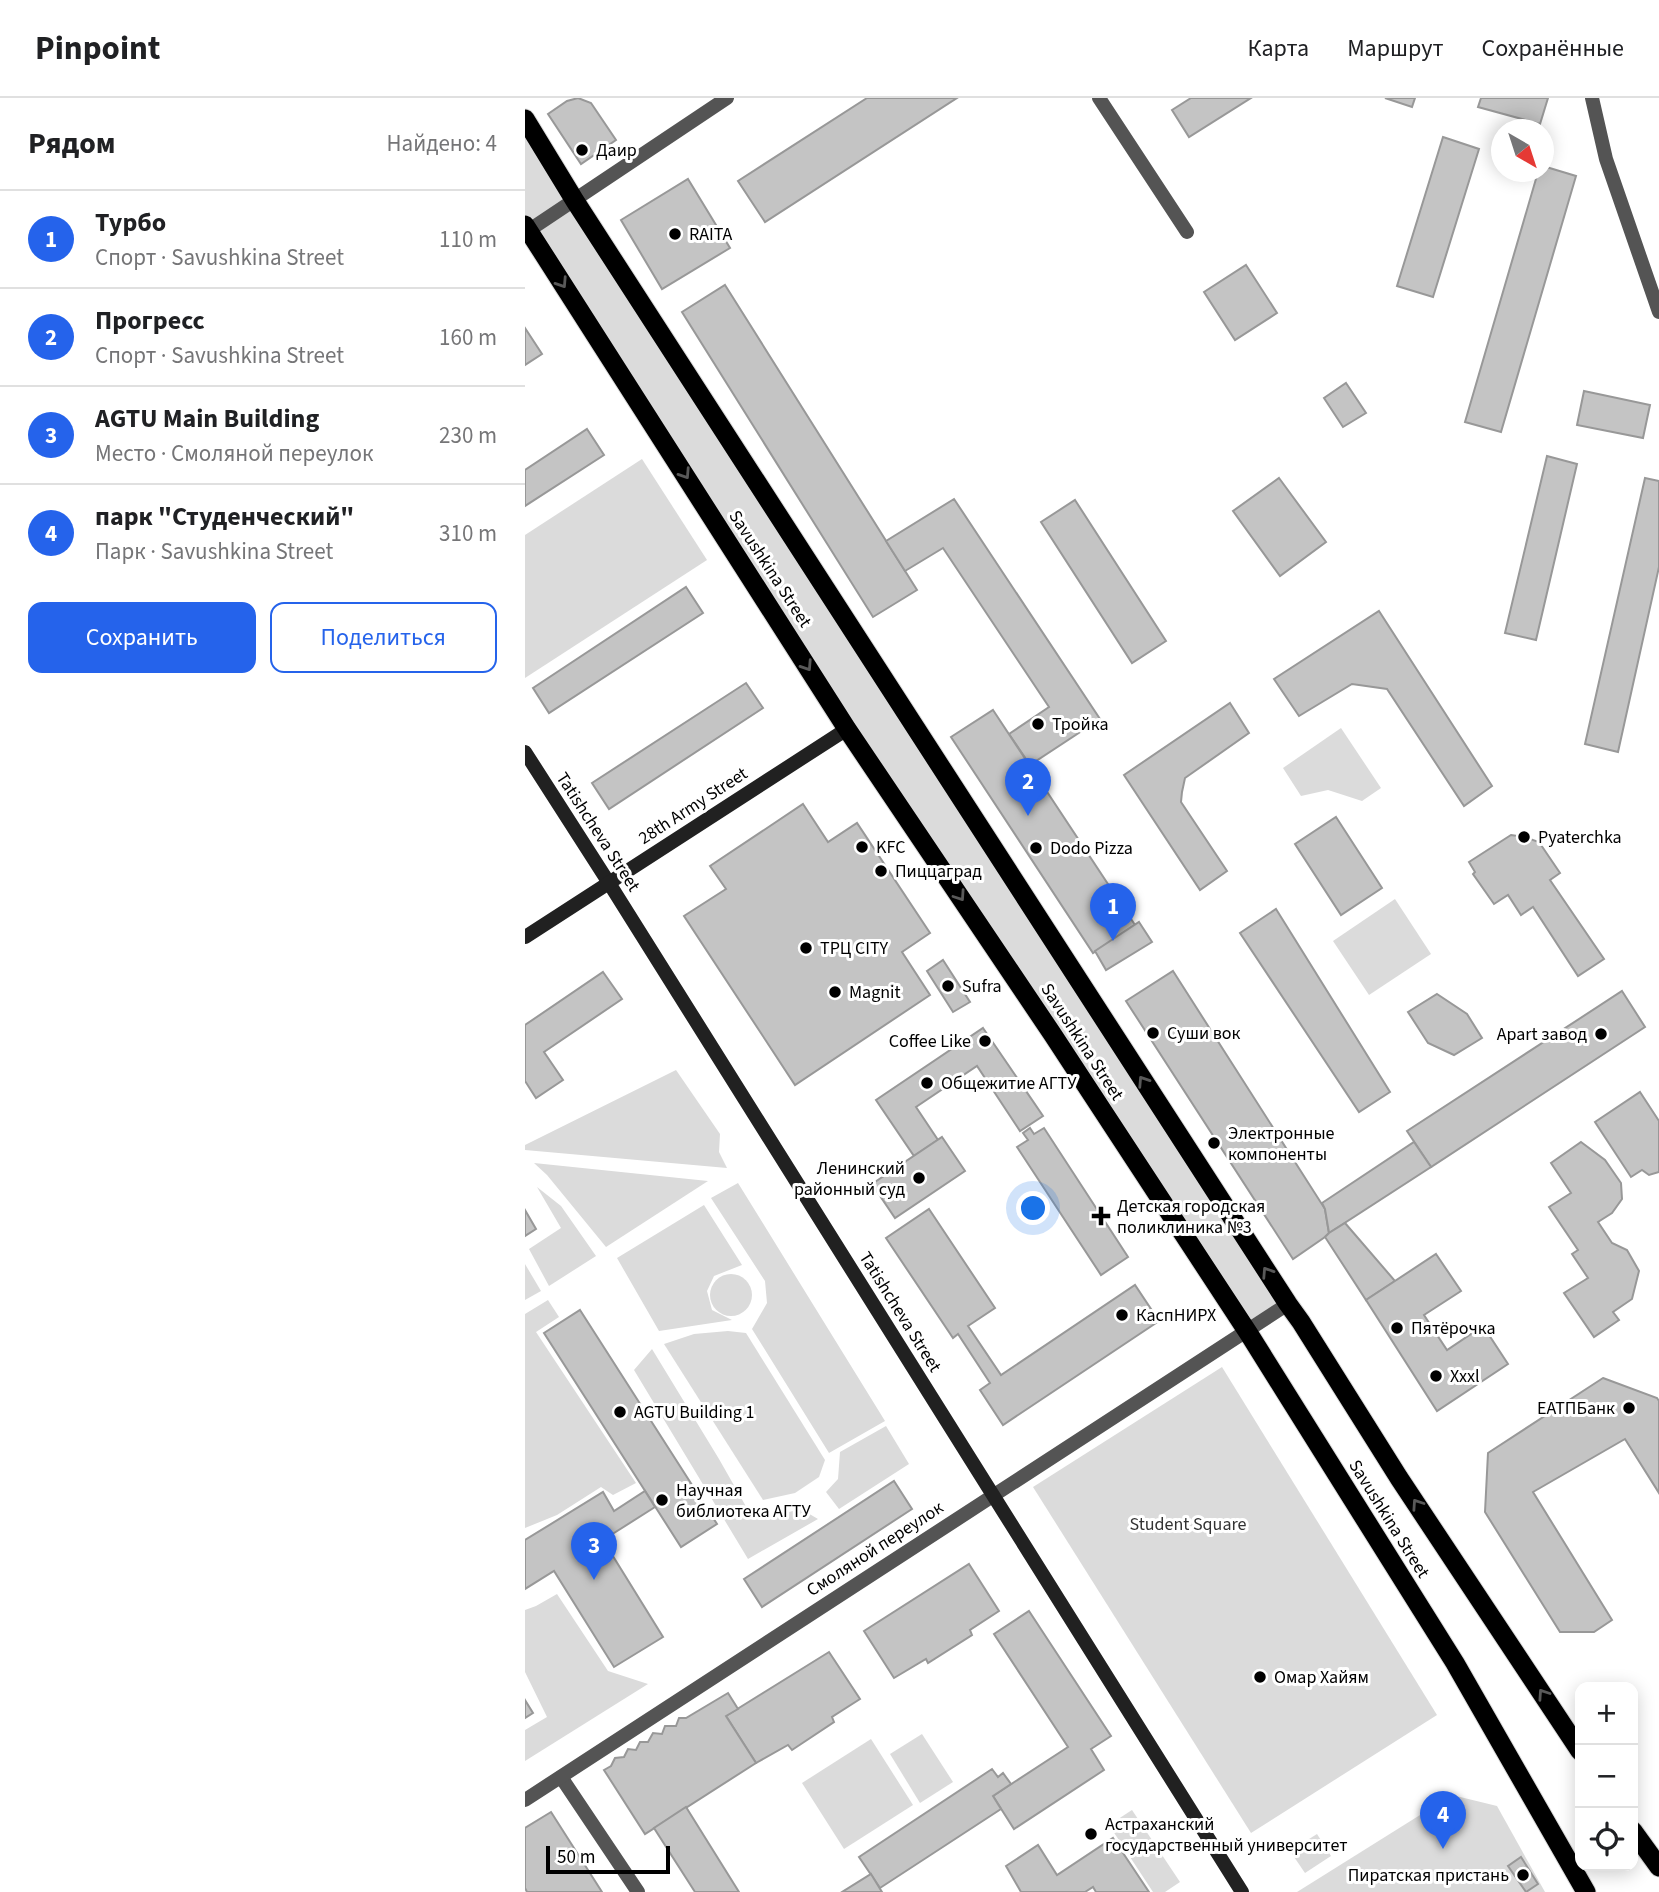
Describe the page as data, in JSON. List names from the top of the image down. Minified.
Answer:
{"streets":{"highway":["Savushkina Street"],"main road":["28th Army Street","Tatishcheva Street"],"street":["Смоляной переулок"]},"crossings":[["Savushkina Street","28th Army Street"],["Savushkina Street","Смоляной переулок"],["28th Army Street","Tatishcheva Street"],["Tatishcheva Street","Смоляной переулок"]],"parks":["Student Square"],"places":{"other":["Даир","RAITA","Тройка","Pyaterchka","KFC","Dodo Pizza","Пиццаград","ТРЦ CITY","Sufra","Magnit","Суши вок","Apart завод","Coffee Like","Общежитие АГТУ","Электронные компоненты","Ленинский районный суд","КаспНИРХ","Пятёрочка","Xxxl","ЕАТПБанк","AGTU Building 1","Научная библиотека АГТУ","Омар Хайям","Астраханский государственный университет","Пиратская пристань"],"health":["Детская городская поликлиника №3"]},"scale_bar":"50 m","north":"bottom right","page":{"header":"Pinpoint","nav":["Карта","Маршрут","Сохранённые"],"heading":["Рядом","Найдено: 4"],"list":[{"mark":"1","name":"Турбо","note":"Спорт · Savushkina Street","value":"110 m"},{"mark":"2","name":"Прогресс","note":"Спорт · Savushkina Street","value":"160 m"},{"mark":"3","name":"AGTU Main Building","note":"Место · Смоляной переулок","value":"230 m"},{"mark":"4","name":"парк \"Студенческий\"","note":"Парк · Savushkina Street","value":"310 m"}],"buttons":["Сохранить","Поделиться"],"pins":["2","1","3","4"],"map_buttons":["+","−"],"scale":"50 m"}}
